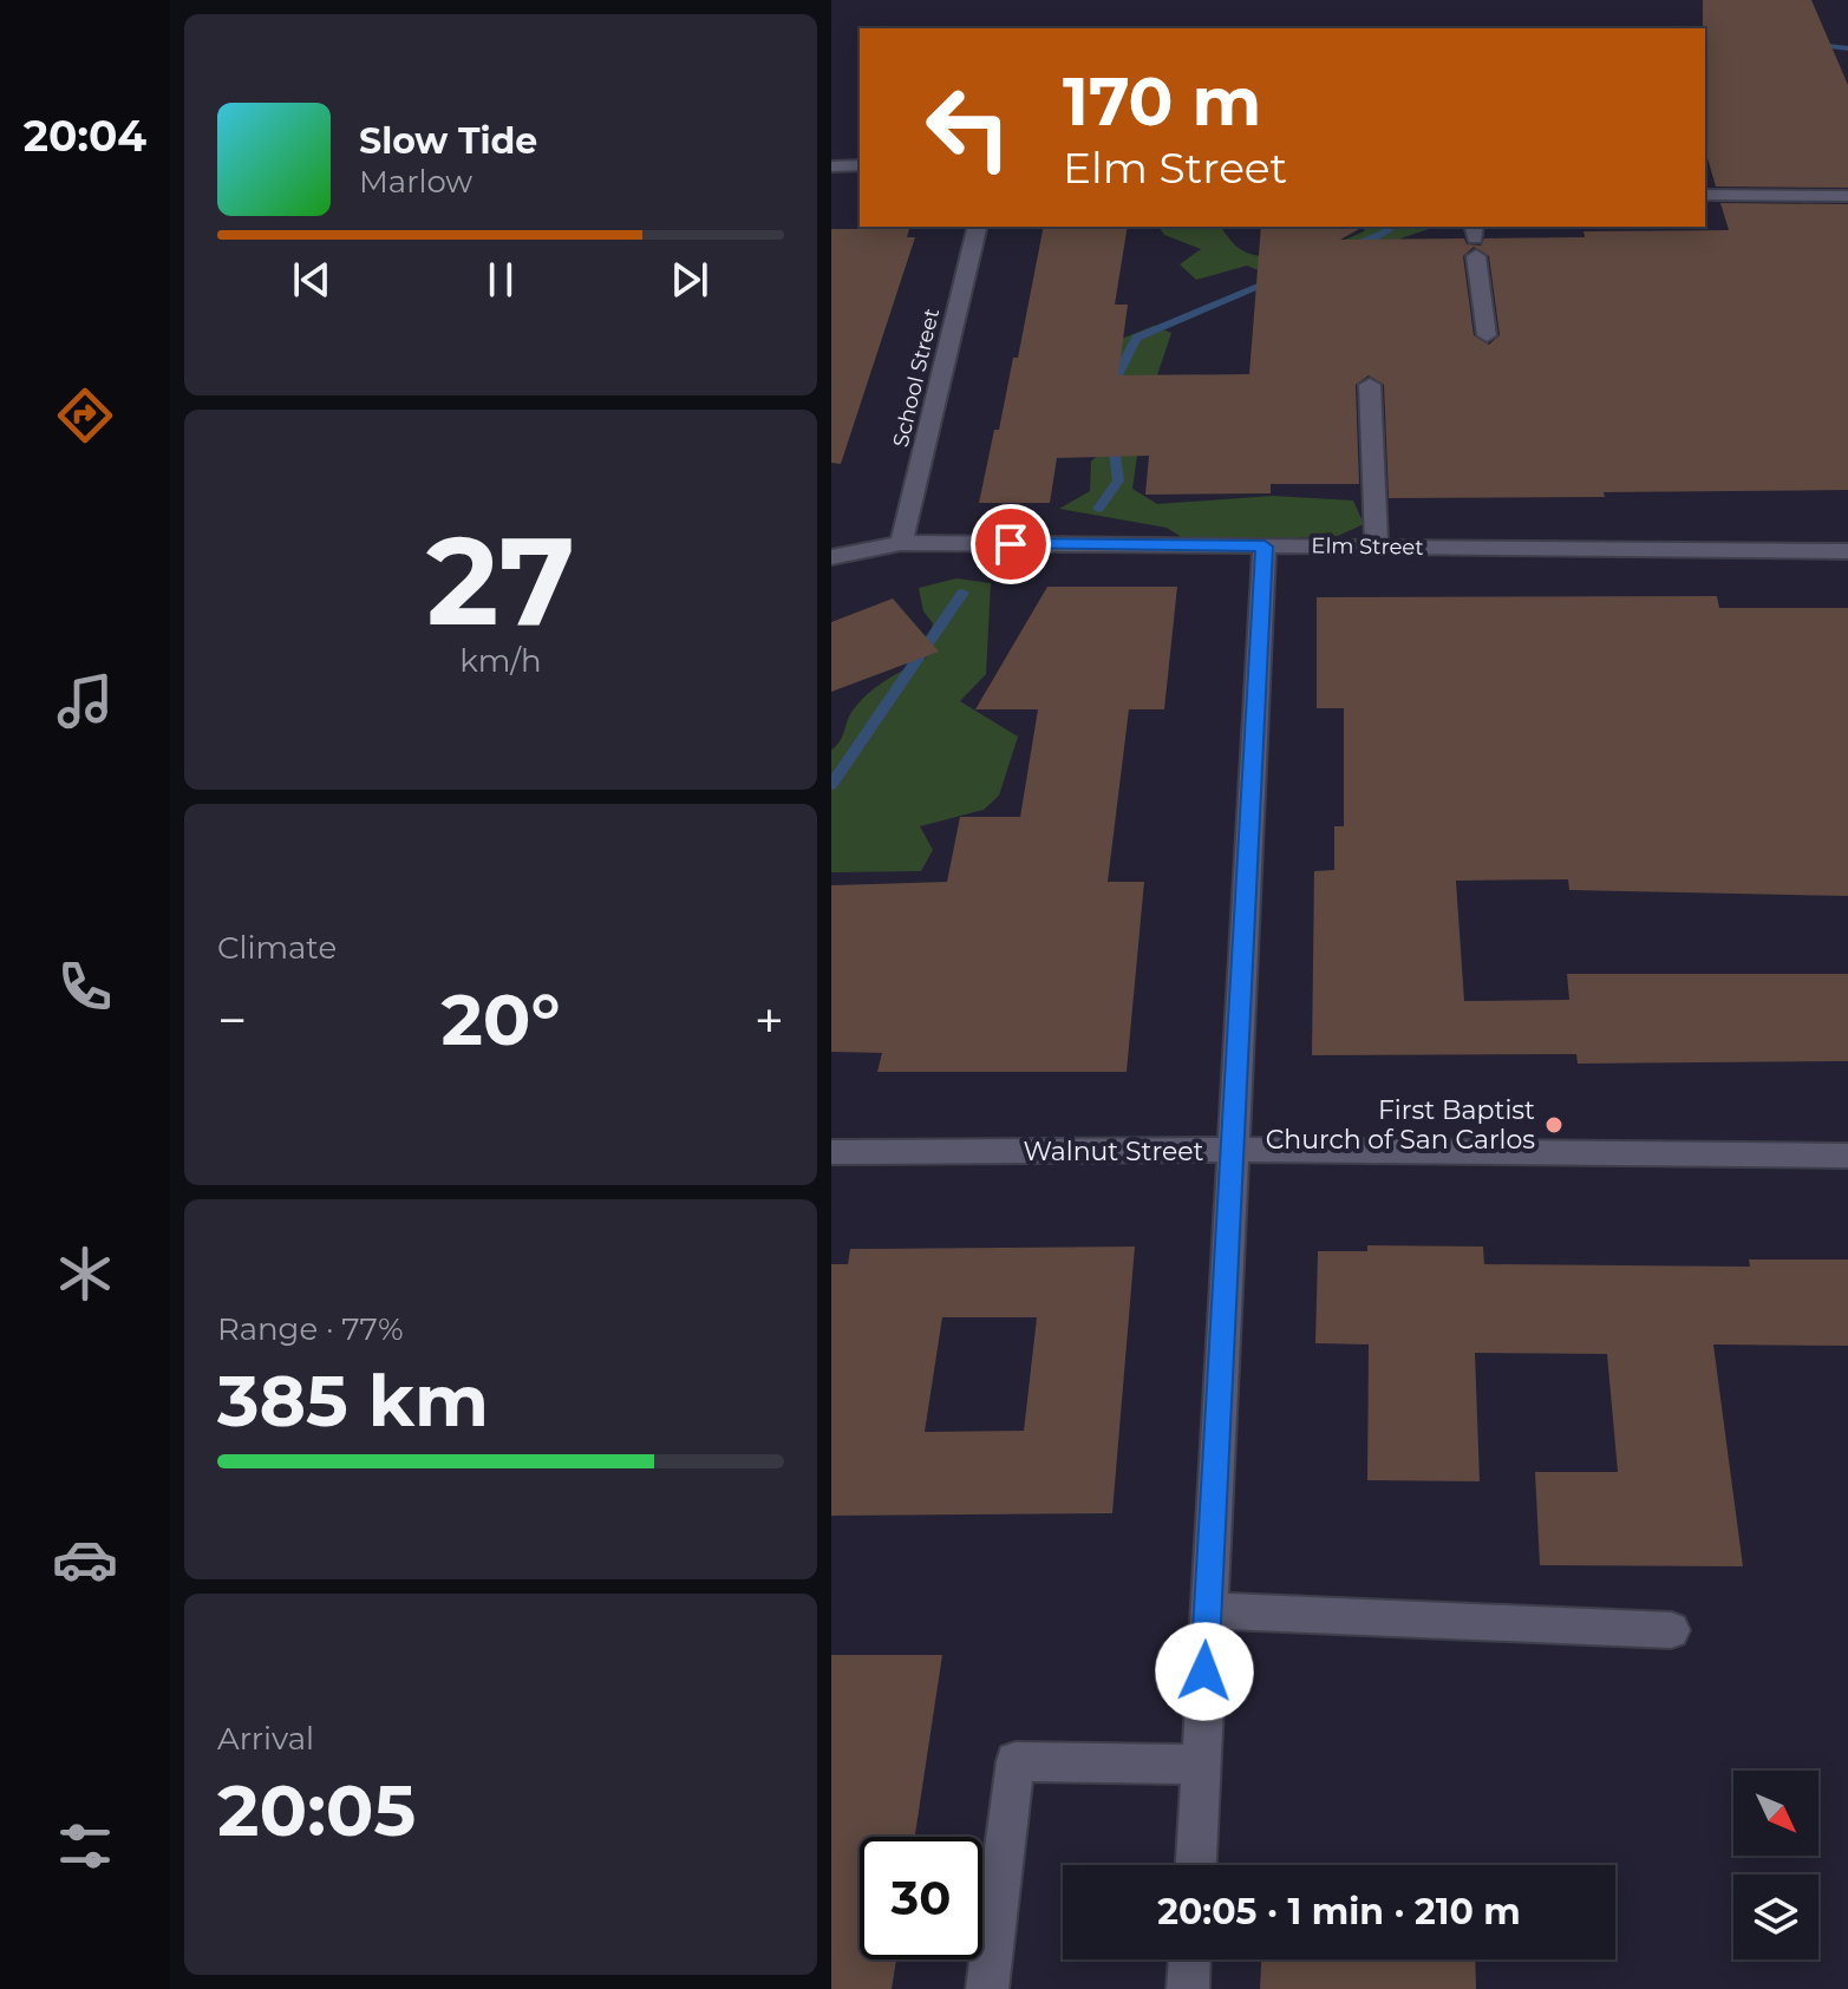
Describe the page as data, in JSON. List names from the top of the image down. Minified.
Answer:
{"streets":{"street":["School Street","Elm Street","Walnut Street"]},"crossings":[["School Street","Elm Street"]],"places":["First Baptist Church of San Carlos"],"north":"bottom right","page":{"tabs":"20:04","turn":["170 m","Elm Street"],"song":["Slow Tide","Marlow"],"tile":[["27","km/h"],"Climate",["Range · 77%","385 km"],["Arrival","20:05"]],"heat":["−","20°","+"],"limit":"30","trip":"20:05 · 1 min · 210 m"}}
